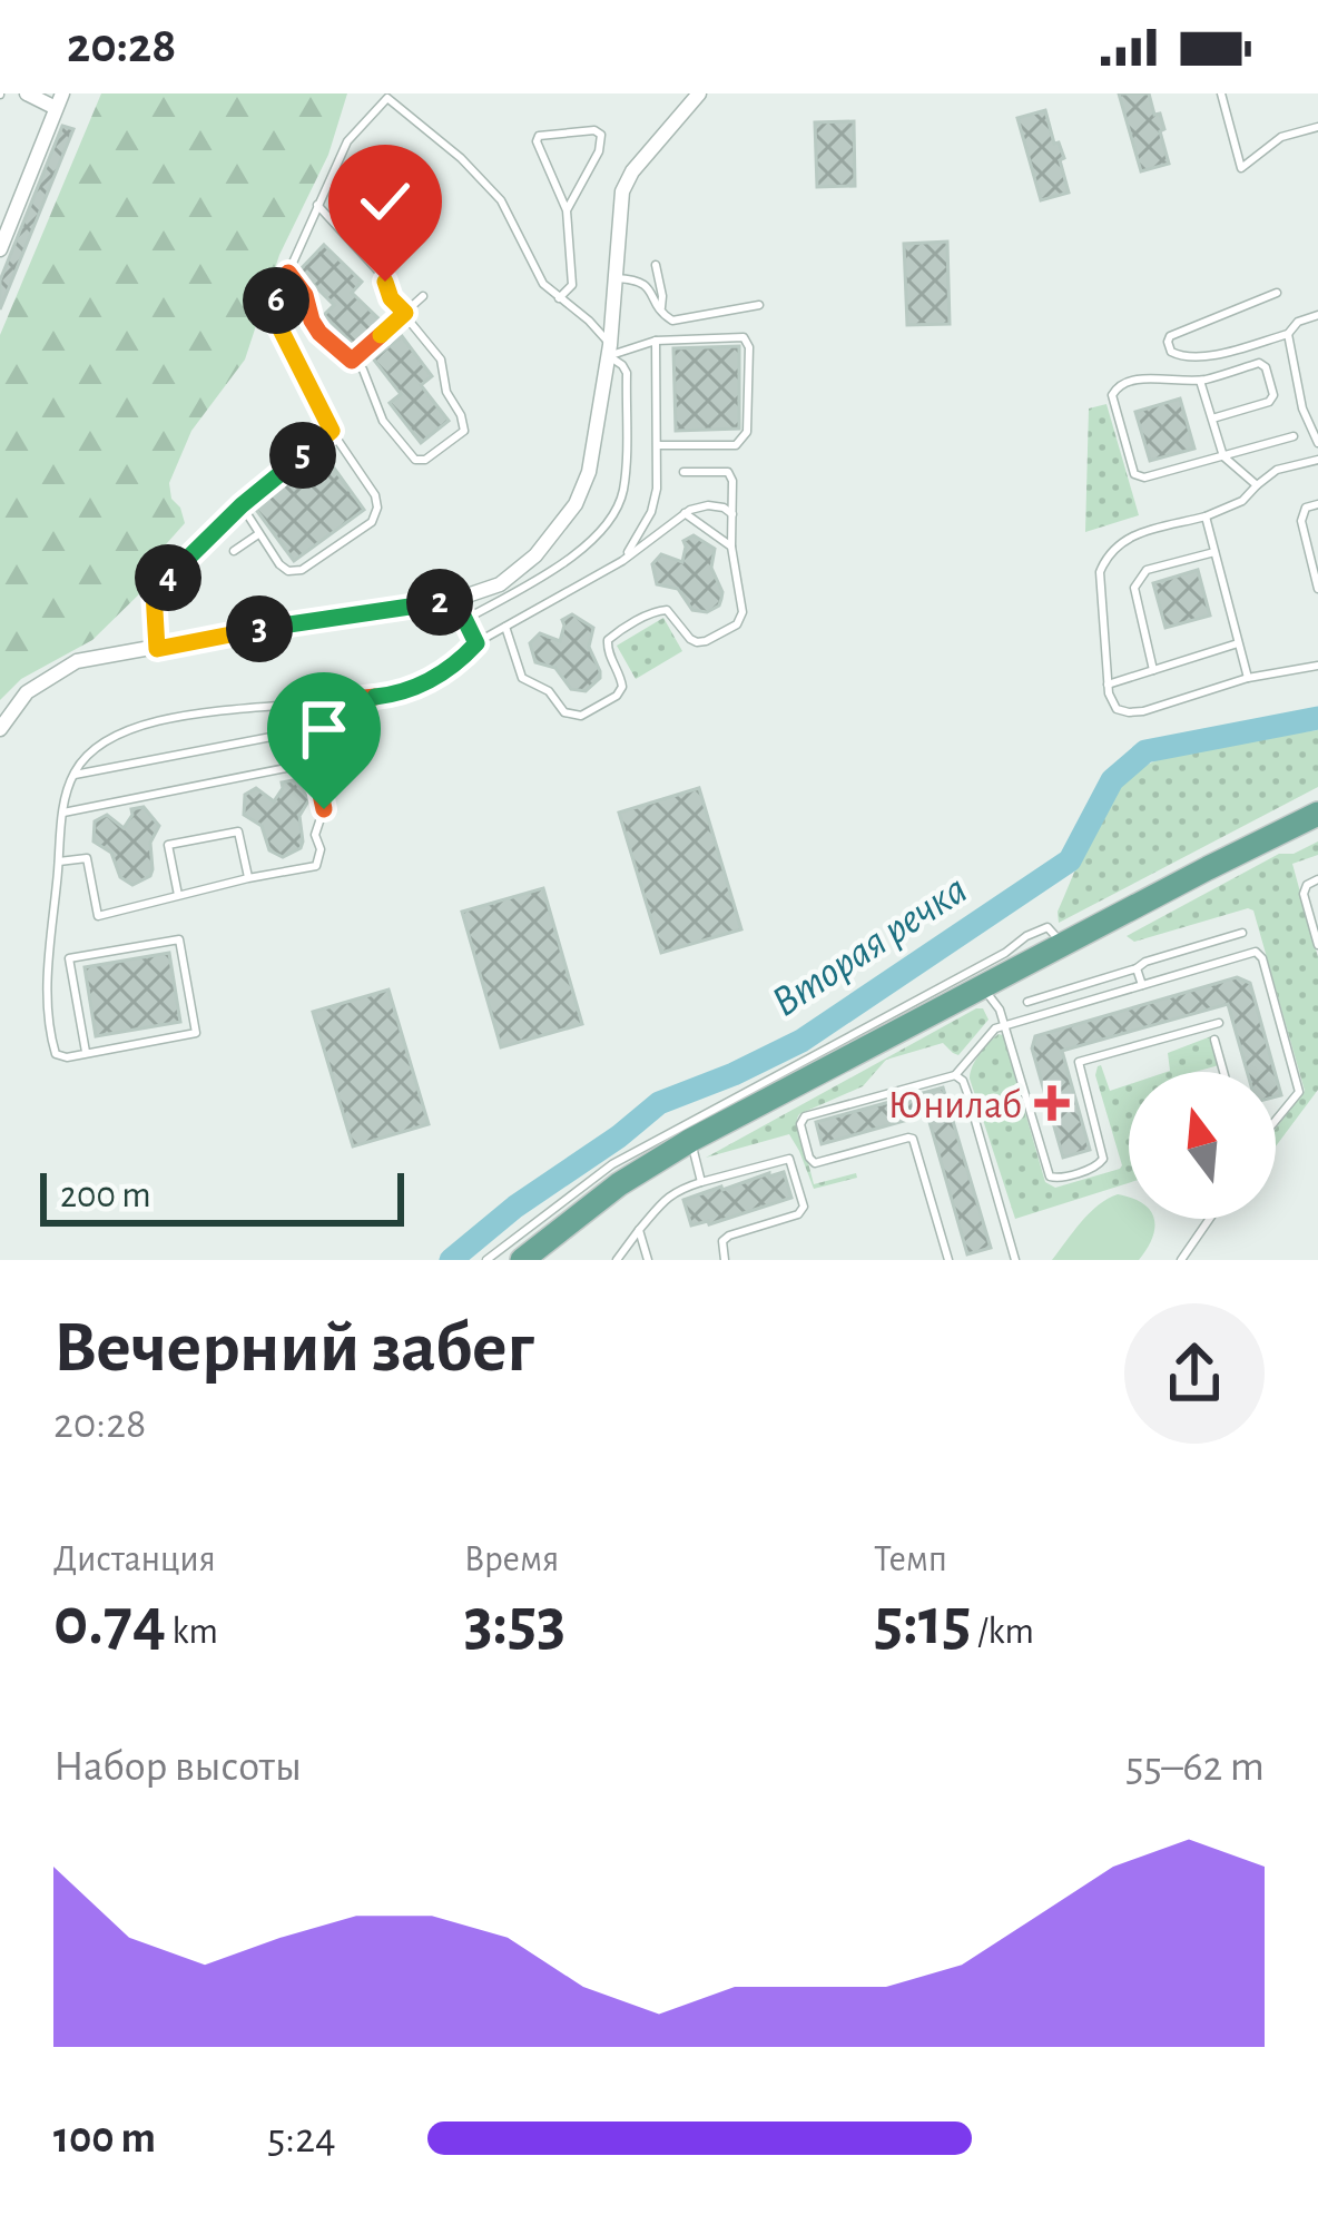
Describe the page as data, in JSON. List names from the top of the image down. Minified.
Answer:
{"water":["Вторая речка"],"places":{"health":["Юнилаб"]},"scale_bar":"200 m","north":"top","page":{"status":"20:28","pins":["6","5","4","2","3"],"scale":"200 m","heading":["Вечерний забег","20:28"],"stats":[["Дистанция","0.74 km"],["Время","3:53"],["Темп","5:15 /km"]],"chart":["Набор высоты","55–62 m"],"list":[{"name":"100 m","note":"5:24"}]}}
